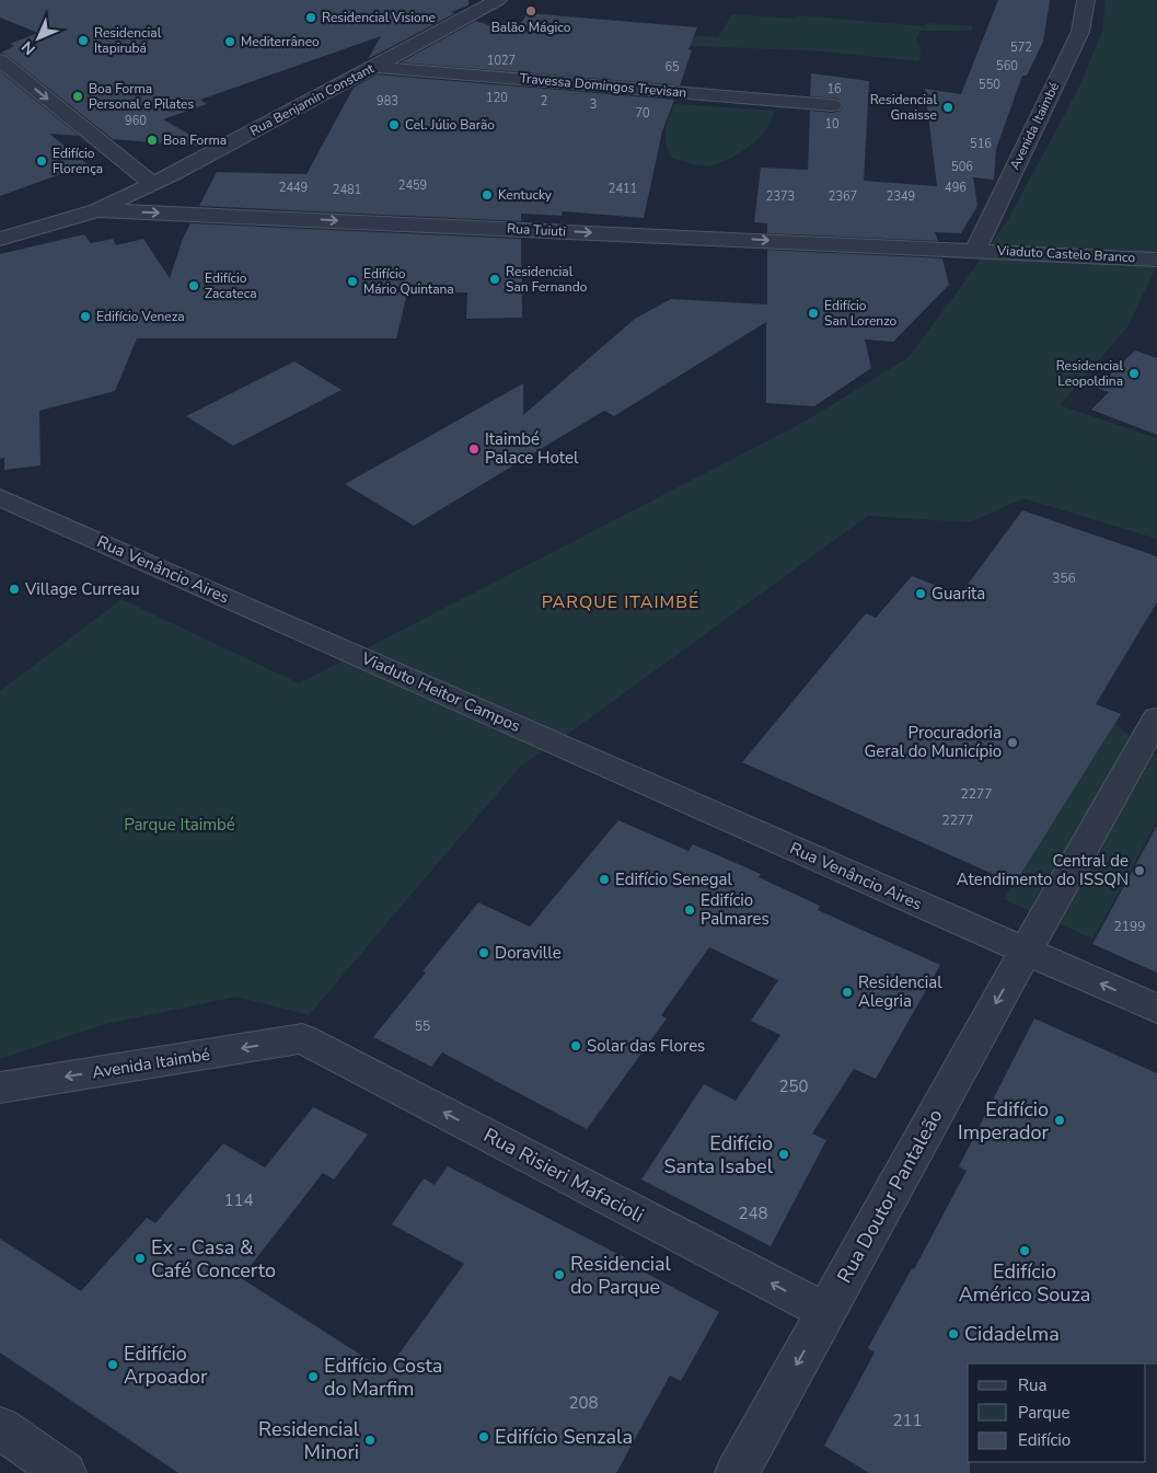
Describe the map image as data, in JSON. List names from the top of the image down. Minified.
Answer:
{"streets":{"street":["Travessa Domingos Trevisan","Rua Benjamin Constant","Avenida Itaimbé","Rua Tuiuti","Viaduto Castelo Branco","Rua Venâncio Aires","Viaduto Heitor Campos","Rua Risieri Mafacioli","Rua Doutor Pantaleão"]},"crossings":[["Travessa Domingos Trevisan","Rua Benjamin Constant"],["Rua Benjamin Constant","Rua Tuiuti"],["Avenida Itaimbé","Rua Tuiuti"],["Avenida Itaimbé","Viaduto Castelo Branco"],["Avenida Itaimbé","Rua Risieri Mafacioli"],["Rua Tuiuti","Viaduto Castelo Branco"],["Rua Venâncio Aires","Viaduto Heitor Campos"],["Rua Venâncio Aires","Rua Doutor Pantaleão"],["Rua Risieri Mafacioli","Rua Doutor Pantaleão"]],"one_way":["Avenida Itaimbé","Rua Tuiuti","Rua Risieri Mafacioli","Rua Doutor Pantaleão"],"districts":["PARQUE ITAIMBÉ"],"parks":["Parque Itaimbé"],"places":["Balão Mágico","Residencial Visione","Residencial Itapirubá","Mediterrâneo","Boa Forma Personal e Pilates","Residencial Gnaisse","Cel. Júlio Barão","Boa Forma","Edifício Florença","Kentucky","Residencial San Fernando","Edifício Mário Quintana","Edifício Zacateca","Edifício San Lorenzo","Edifício Veneza","Residencial Leopoldina","Itaimbé Palace Hotel","Village Curreau","Guarita","Procuradoria Geral do Município","Central de Atendimento do ISSQN","Edifício Senegal","Edifício Palmares","Doraville","Residencial Alegria","Solar das Flores","Edifício Imperador","Edifício Santa Isabel","Edifício Américo Souza","Ex - Casa & Café Concerto","Residencial do Parque","Cidadelma","Edifício Arpoador","Edifício Costa do Marfim","Edifício Senzala","Residencial Minori"],"house_numbers":["572","1027","560","65","550","16","120","983","2","3","70","960","10","516","506","2459","2449","496","2411","2481","2373","2367","2349","356","2277","2277","2199","55","250","114","248","208","211"],"legend":["Rua","Parque","Edifício"],"north":"bottom left"}
